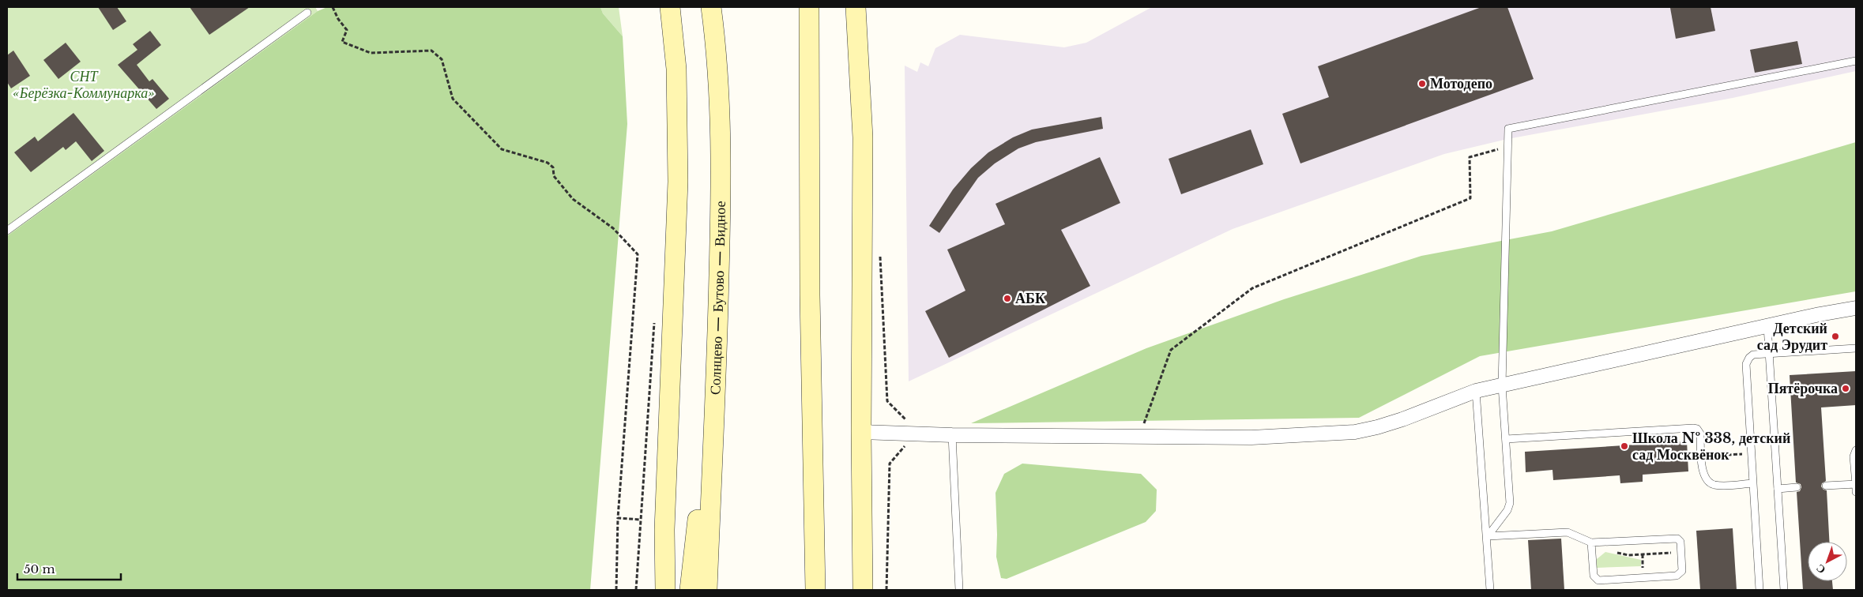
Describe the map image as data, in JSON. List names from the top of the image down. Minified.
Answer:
{"streets":{"main road":["Солнцево — Бутово — Видное"]},"parks":["СНТ «Берёзка-Коммунарка»"],"places":["Мотодепо","АБК","Детский сад Эрудит","Пятёрочка","Школа № 338, детский сад Москвёнок"],"scale_bar":"50 m","north":"bottom left"}
